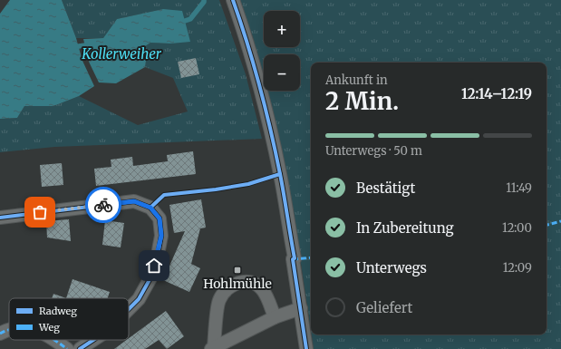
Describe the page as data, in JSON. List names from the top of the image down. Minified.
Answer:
{"water":["Kollerweiher"],"places":{"transit":["Hohlmühle"]},"legend":["Radweg","Weg"],"page":{"map_buttons":["+","−"],"heading":["2 Min.","Ankunft in","12:14–12:19"],"bar":"Unterwegs · 50 m","list":[["Bestätigt","11:49"],["In Zubereitung","12:00"],["Unterwegs","12:09"],"Geliefert"]}}
